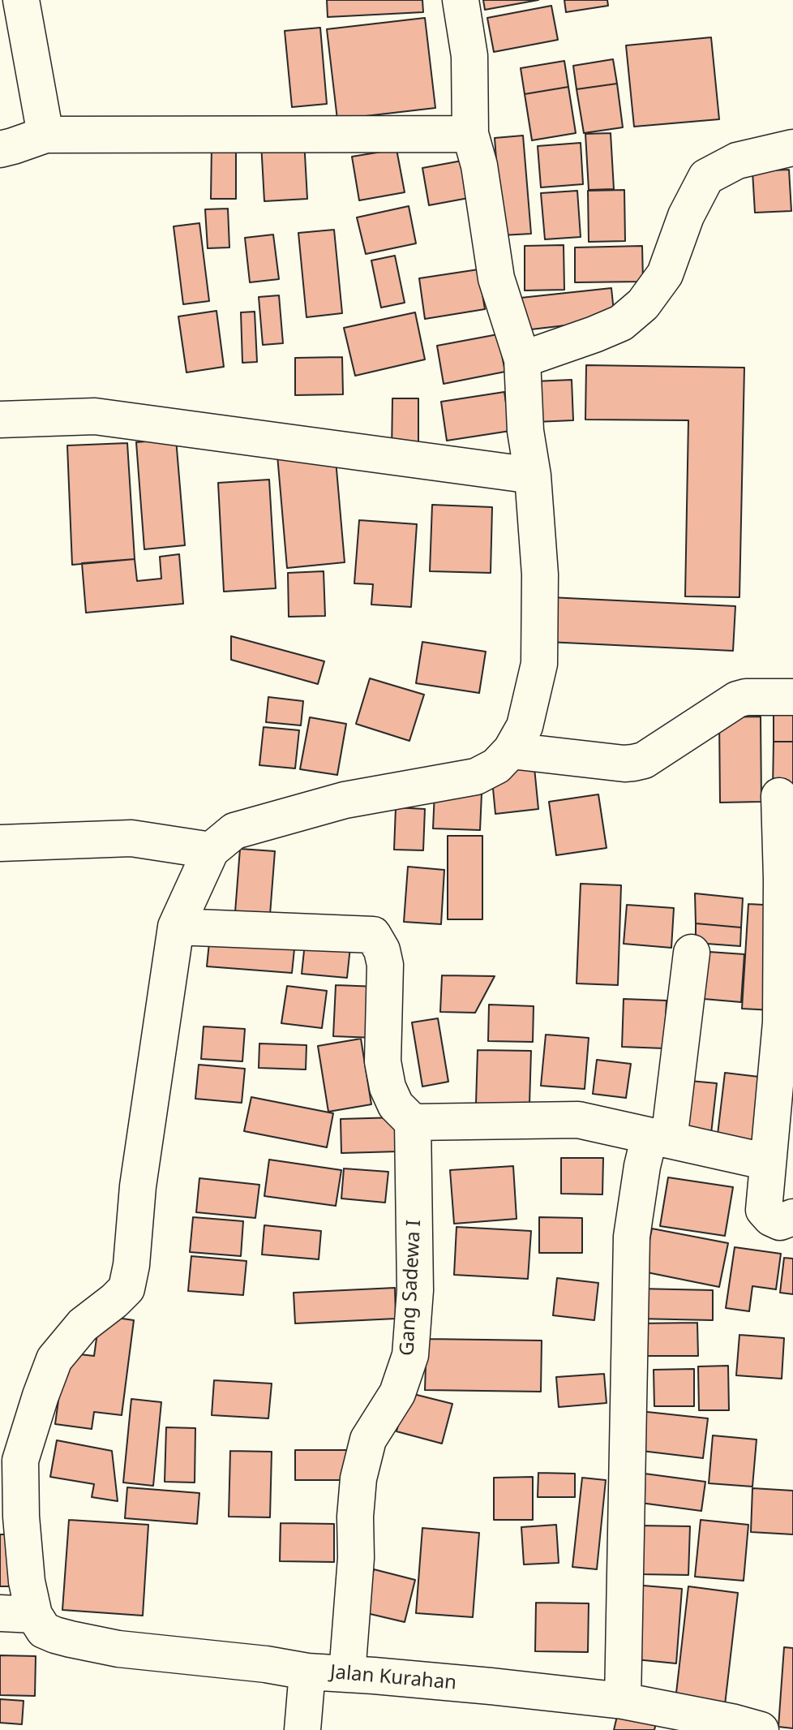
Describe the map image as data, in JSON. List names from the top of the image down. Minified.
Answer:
{"streets":{"street":["Gang Sadewa I","Jalan Kurahan"]},"crossings":[["Gang Sadewa I","Jalan Kurahan"]]}
